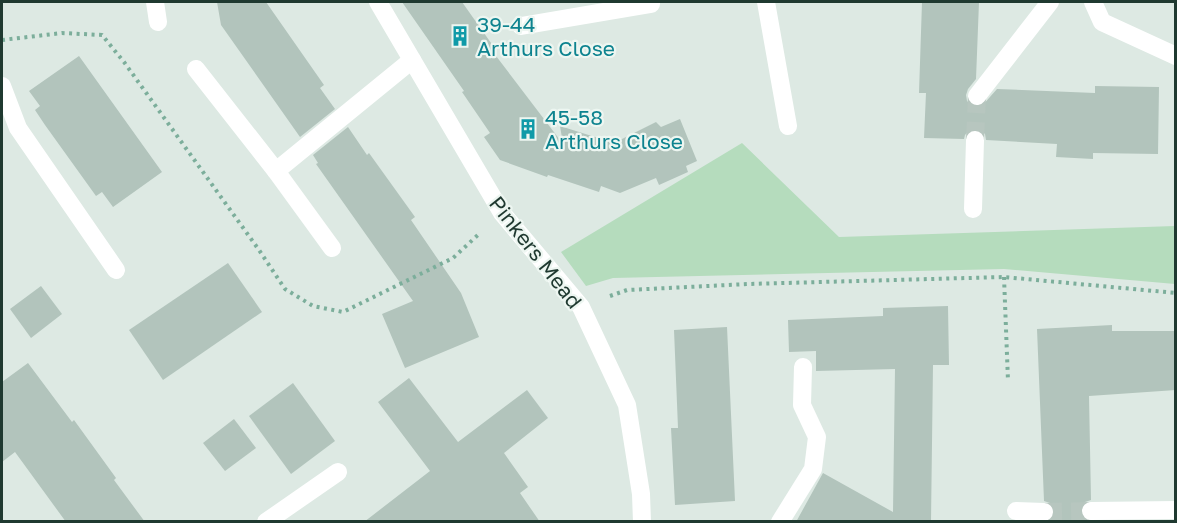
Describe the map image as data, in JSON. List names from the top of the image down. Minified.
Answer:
{"streets":{"street":["Pinkers Mead"]},"places":{"building":["39-44 Arthurs Close","45-58 Arthurs Close"]}}
